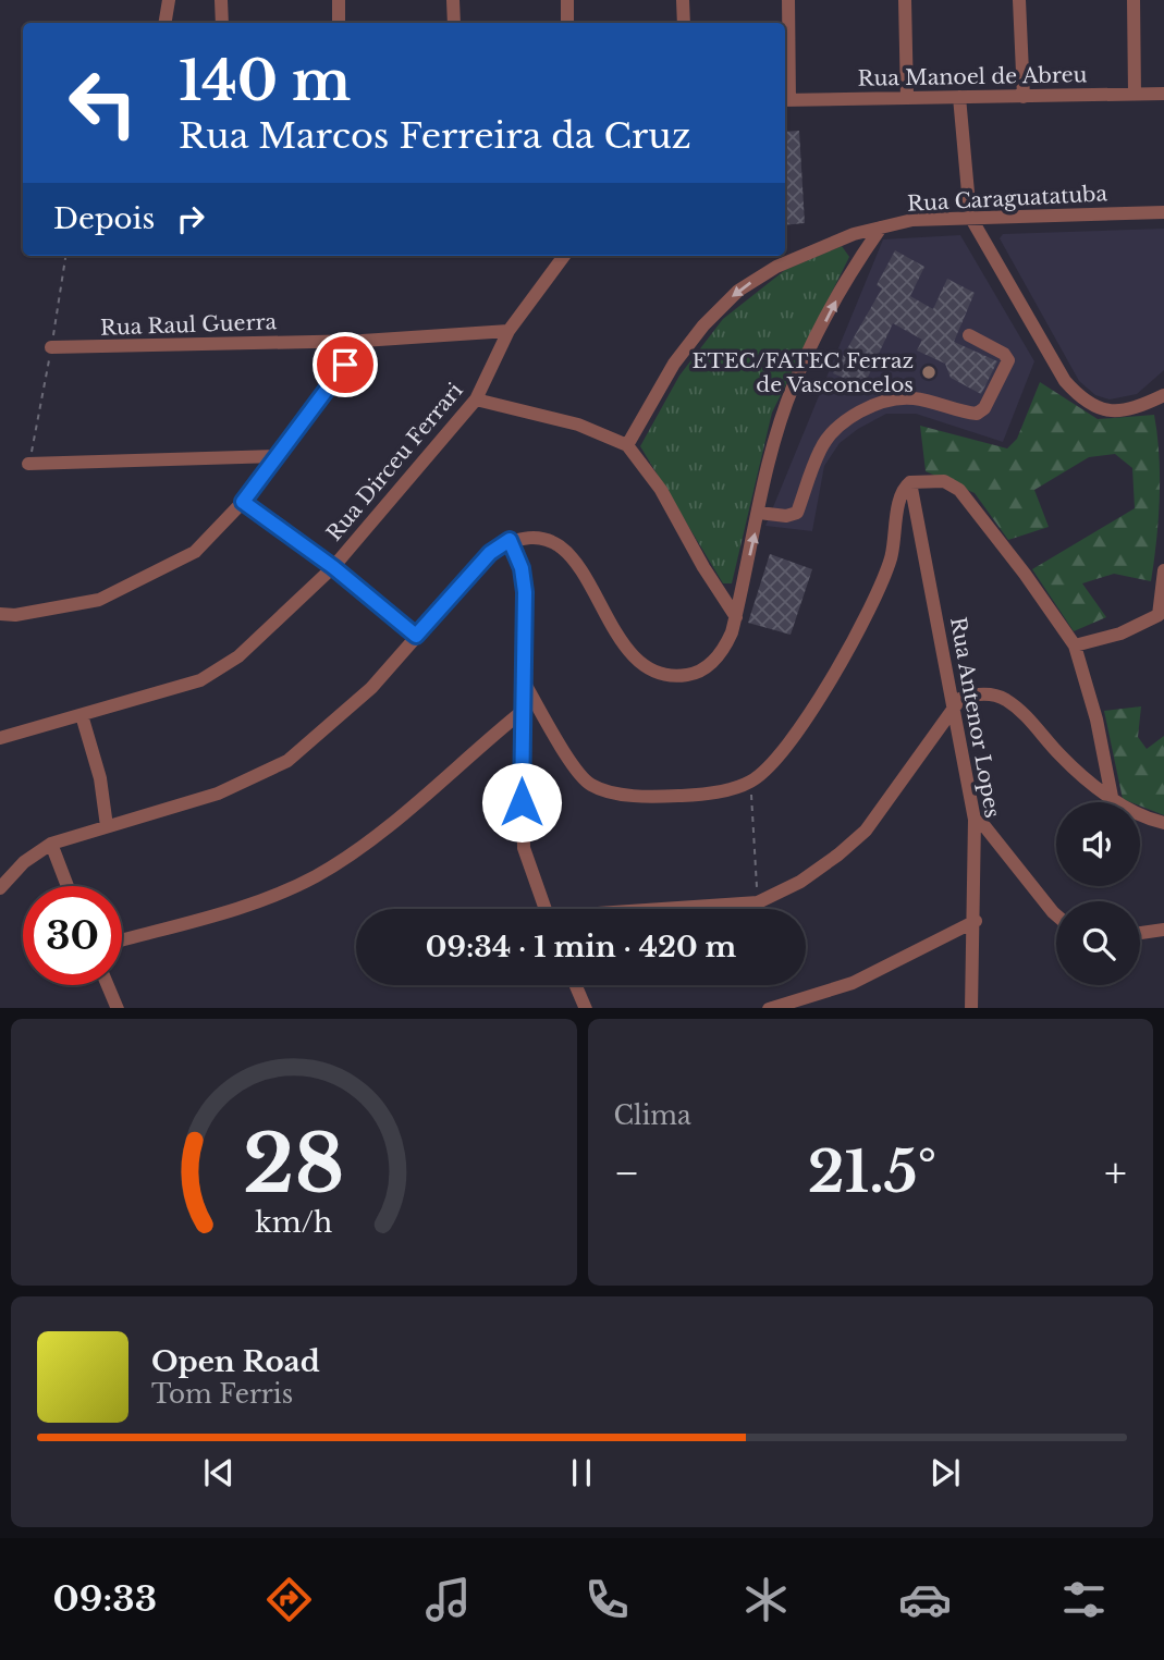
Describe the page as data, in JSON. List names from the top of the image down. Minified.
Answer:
{"streets":{"street":["Rua Manoel de Abreu","Rua Caraguatatuba","Rua Raul Guerra","Rua Dirceu Ferrari","Rua Antenor Lopes"]},"crossings":[["Rua Raul Guerra","Rua Dirceu Ferrari"]],"one_way":["Rua Caraguatatuba"],"places":["ETEC/FATEC Ferraz de Vasconcelos"],"page":{"turn":["140 m","Rua Marcos Ferreira da Cruz"],"then":"Depois","limit":"30","trip":"09:34 · 1 min · 420 m","tile":"Clima","heat":["−","21.5°","+"],"song":["Open Road","Tom Ferris"],"tabs":"09:33","gauge":["28","km/h"]}}
